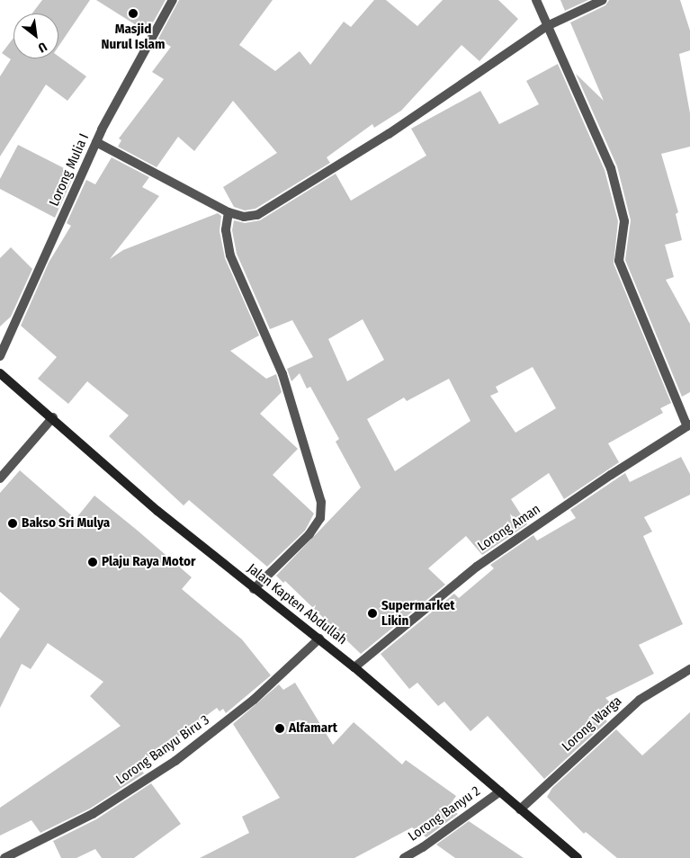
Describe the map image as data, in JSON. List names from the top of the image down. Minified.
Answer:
{"streets":{"main road":["Jalan Kapten Abdullah"],"street":["Lorong Mulia I","Lorong Aman","Lorong Warga","Lorong Banyu Biru 3","Lorong Banyu 2"]},"crossings":[["Lorong Aman","Jalan Kapten Abdullah"],["Jalan Kapten Abdullah","Lorong Warga"],["Jalan Kapten Abdullah","Lorong Banyu Biru 3"],["Jalan Kapten Abdullah","Lorong Banyu 2"]],"places":["Masjid Nurul Islam","Bakso Sri Mulya","Plaju Raya Motor","Supermarket Likin","Alfamart"],"north":"bottom right"}
